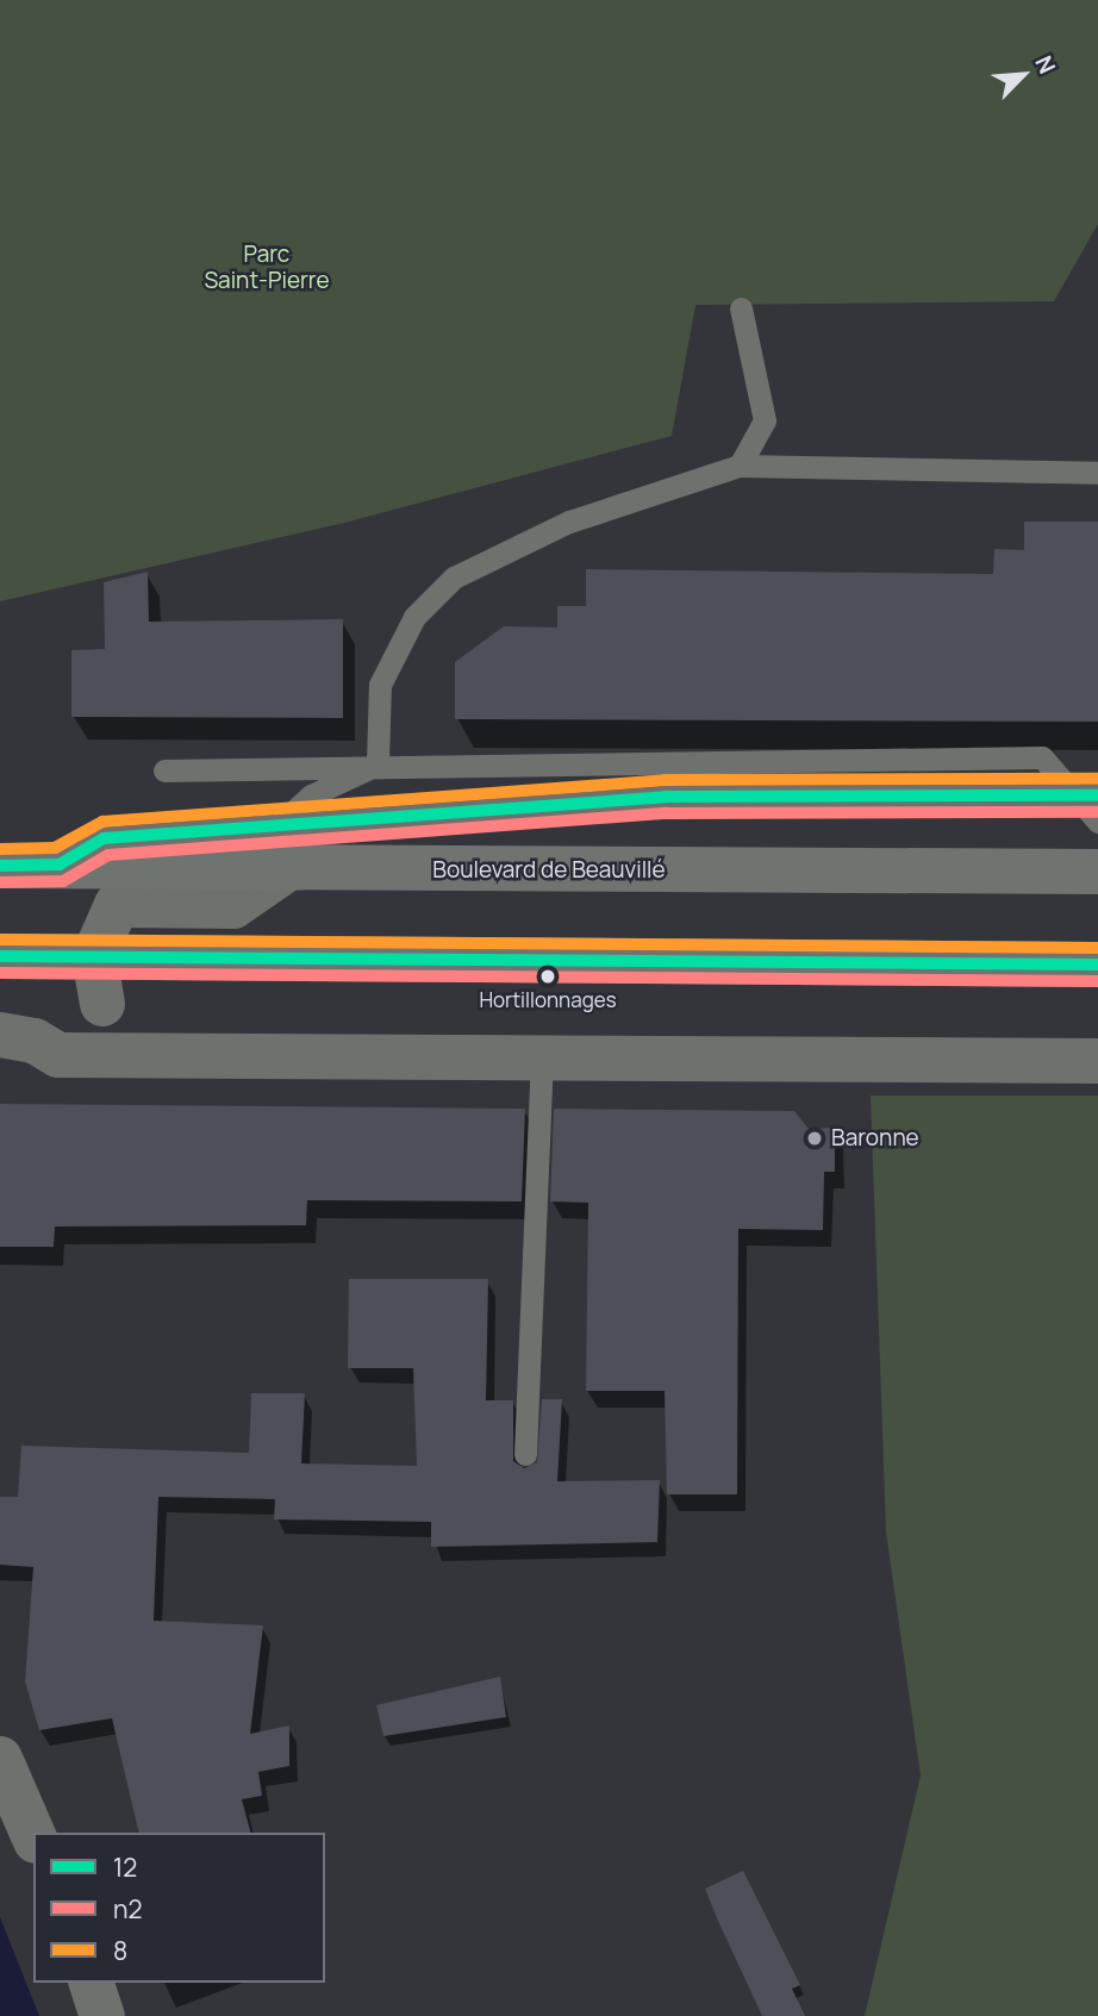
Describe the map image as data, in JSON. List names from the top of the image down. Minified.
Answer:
{"streets":{"main road":["Boulevard de Beauvillé"]},"parks":["Parc Saint-Pierre"],"places":["Hortillonnages","Baronne"],"lines":["transit line 8","transit line 12","transit line n2"],"legend":["12","n2","8"],"north":"top right"}
